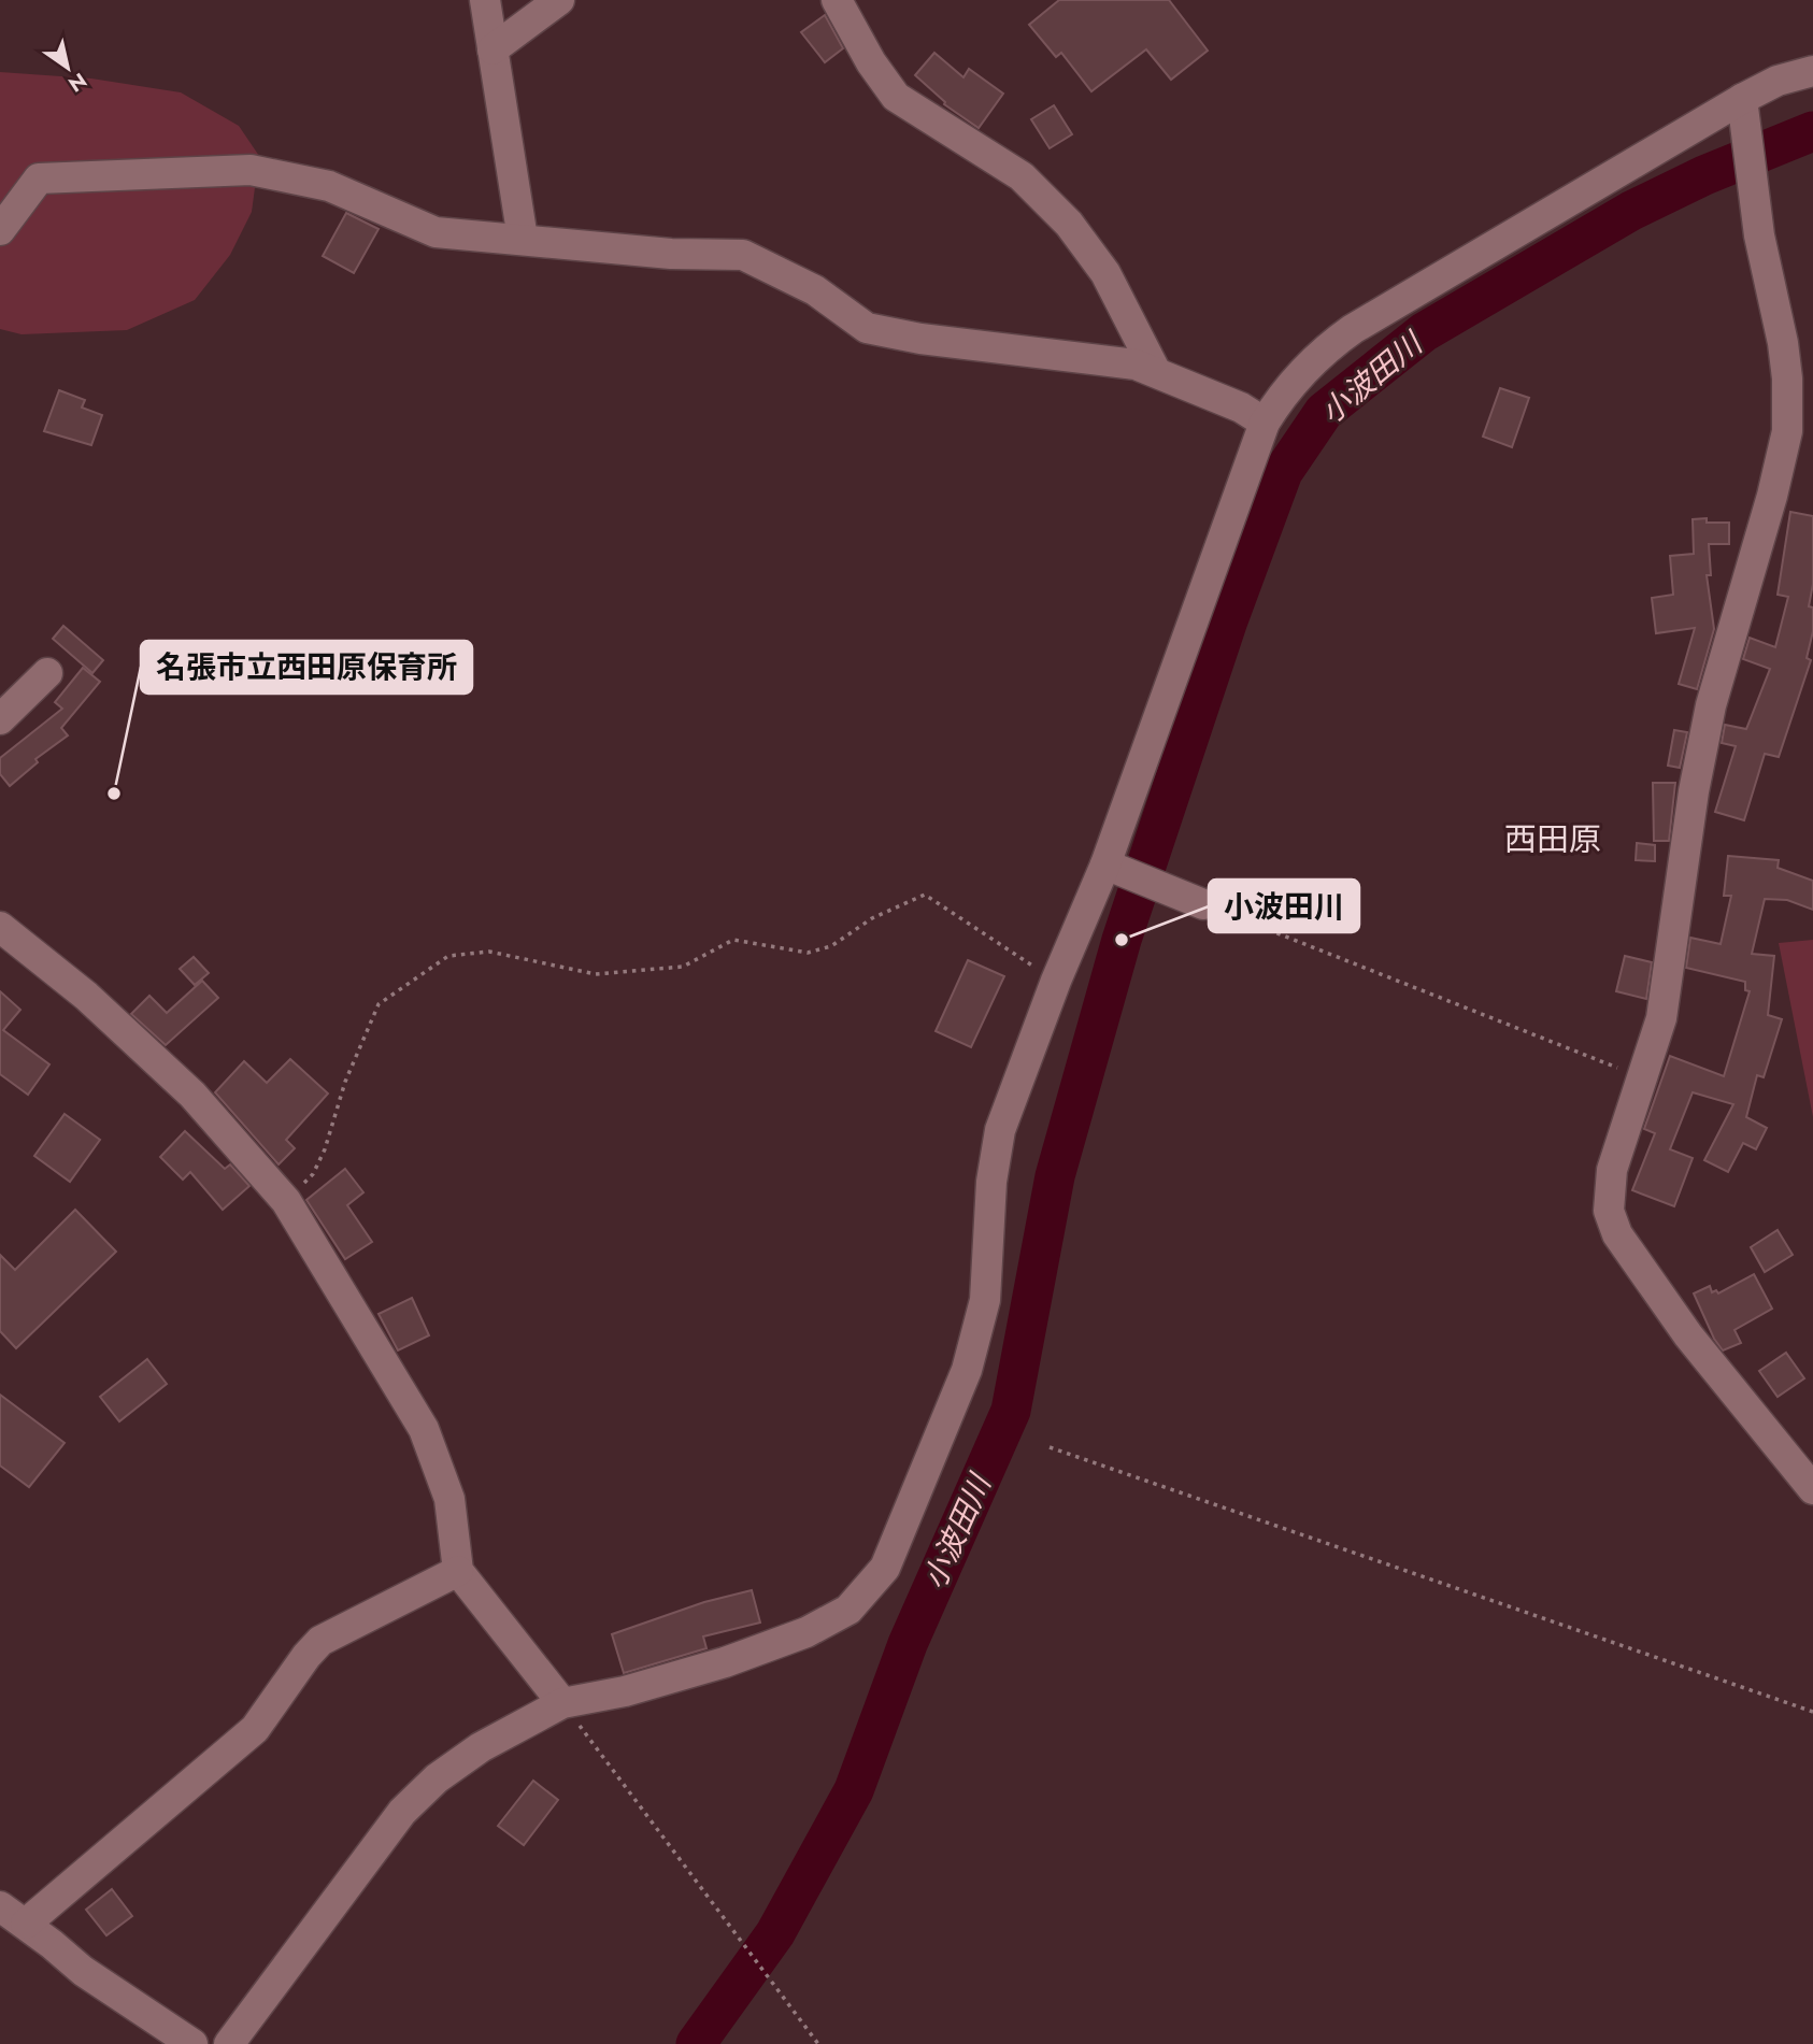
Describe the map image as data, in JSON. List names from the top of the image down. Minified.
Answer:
{"districts":["西田原"],"water":["小波田川"],"places":["名張市立西田原保育所","小波田川"],"north":"bottom right"}
